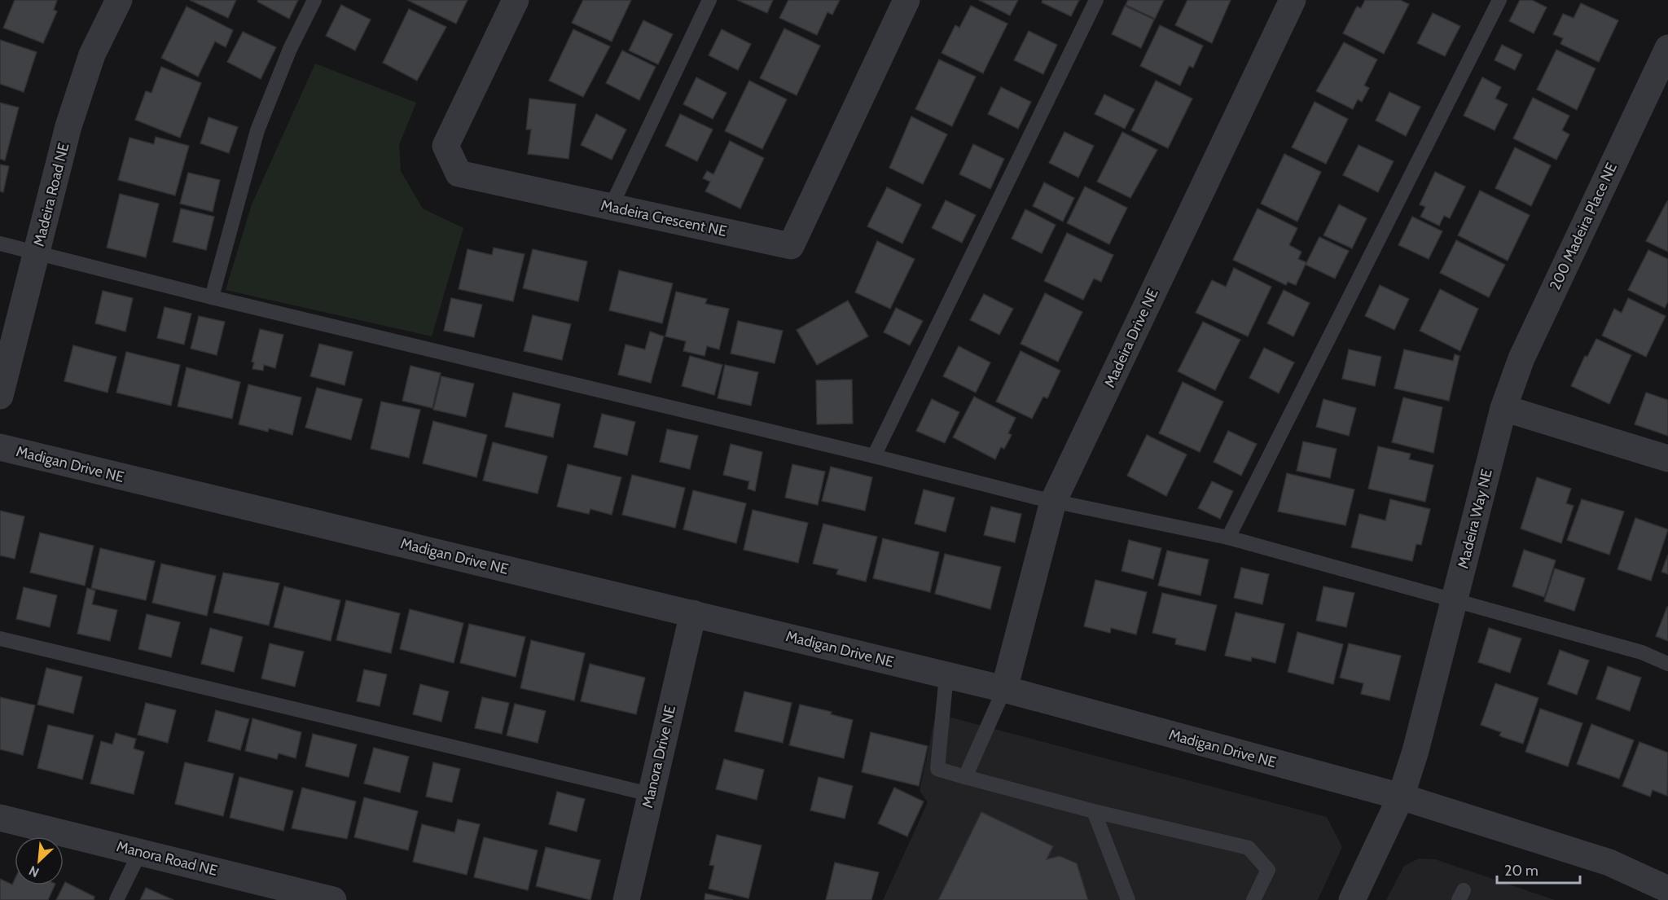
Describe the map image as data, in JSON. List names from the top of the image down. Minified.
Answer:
{"streets":{"street":["Madeira Road NE","Madeira Crescent NE","200 Madeira Place NE","Madeira Drive NE","Madigan Drive NE","Madeira Way NE","Manora Drive NE","Manora Road NE"]},"crossings":[["200 Madeira Place NE","Madeira Way NE"],["Madeira Drive NE","Madigan Drive NE"],["Madigan Drive NE","Madeira Way NE"],["Madigan Drive NE","Manora Drive NE"]],"scale_bar":"20 m","north":"bottom left"}
